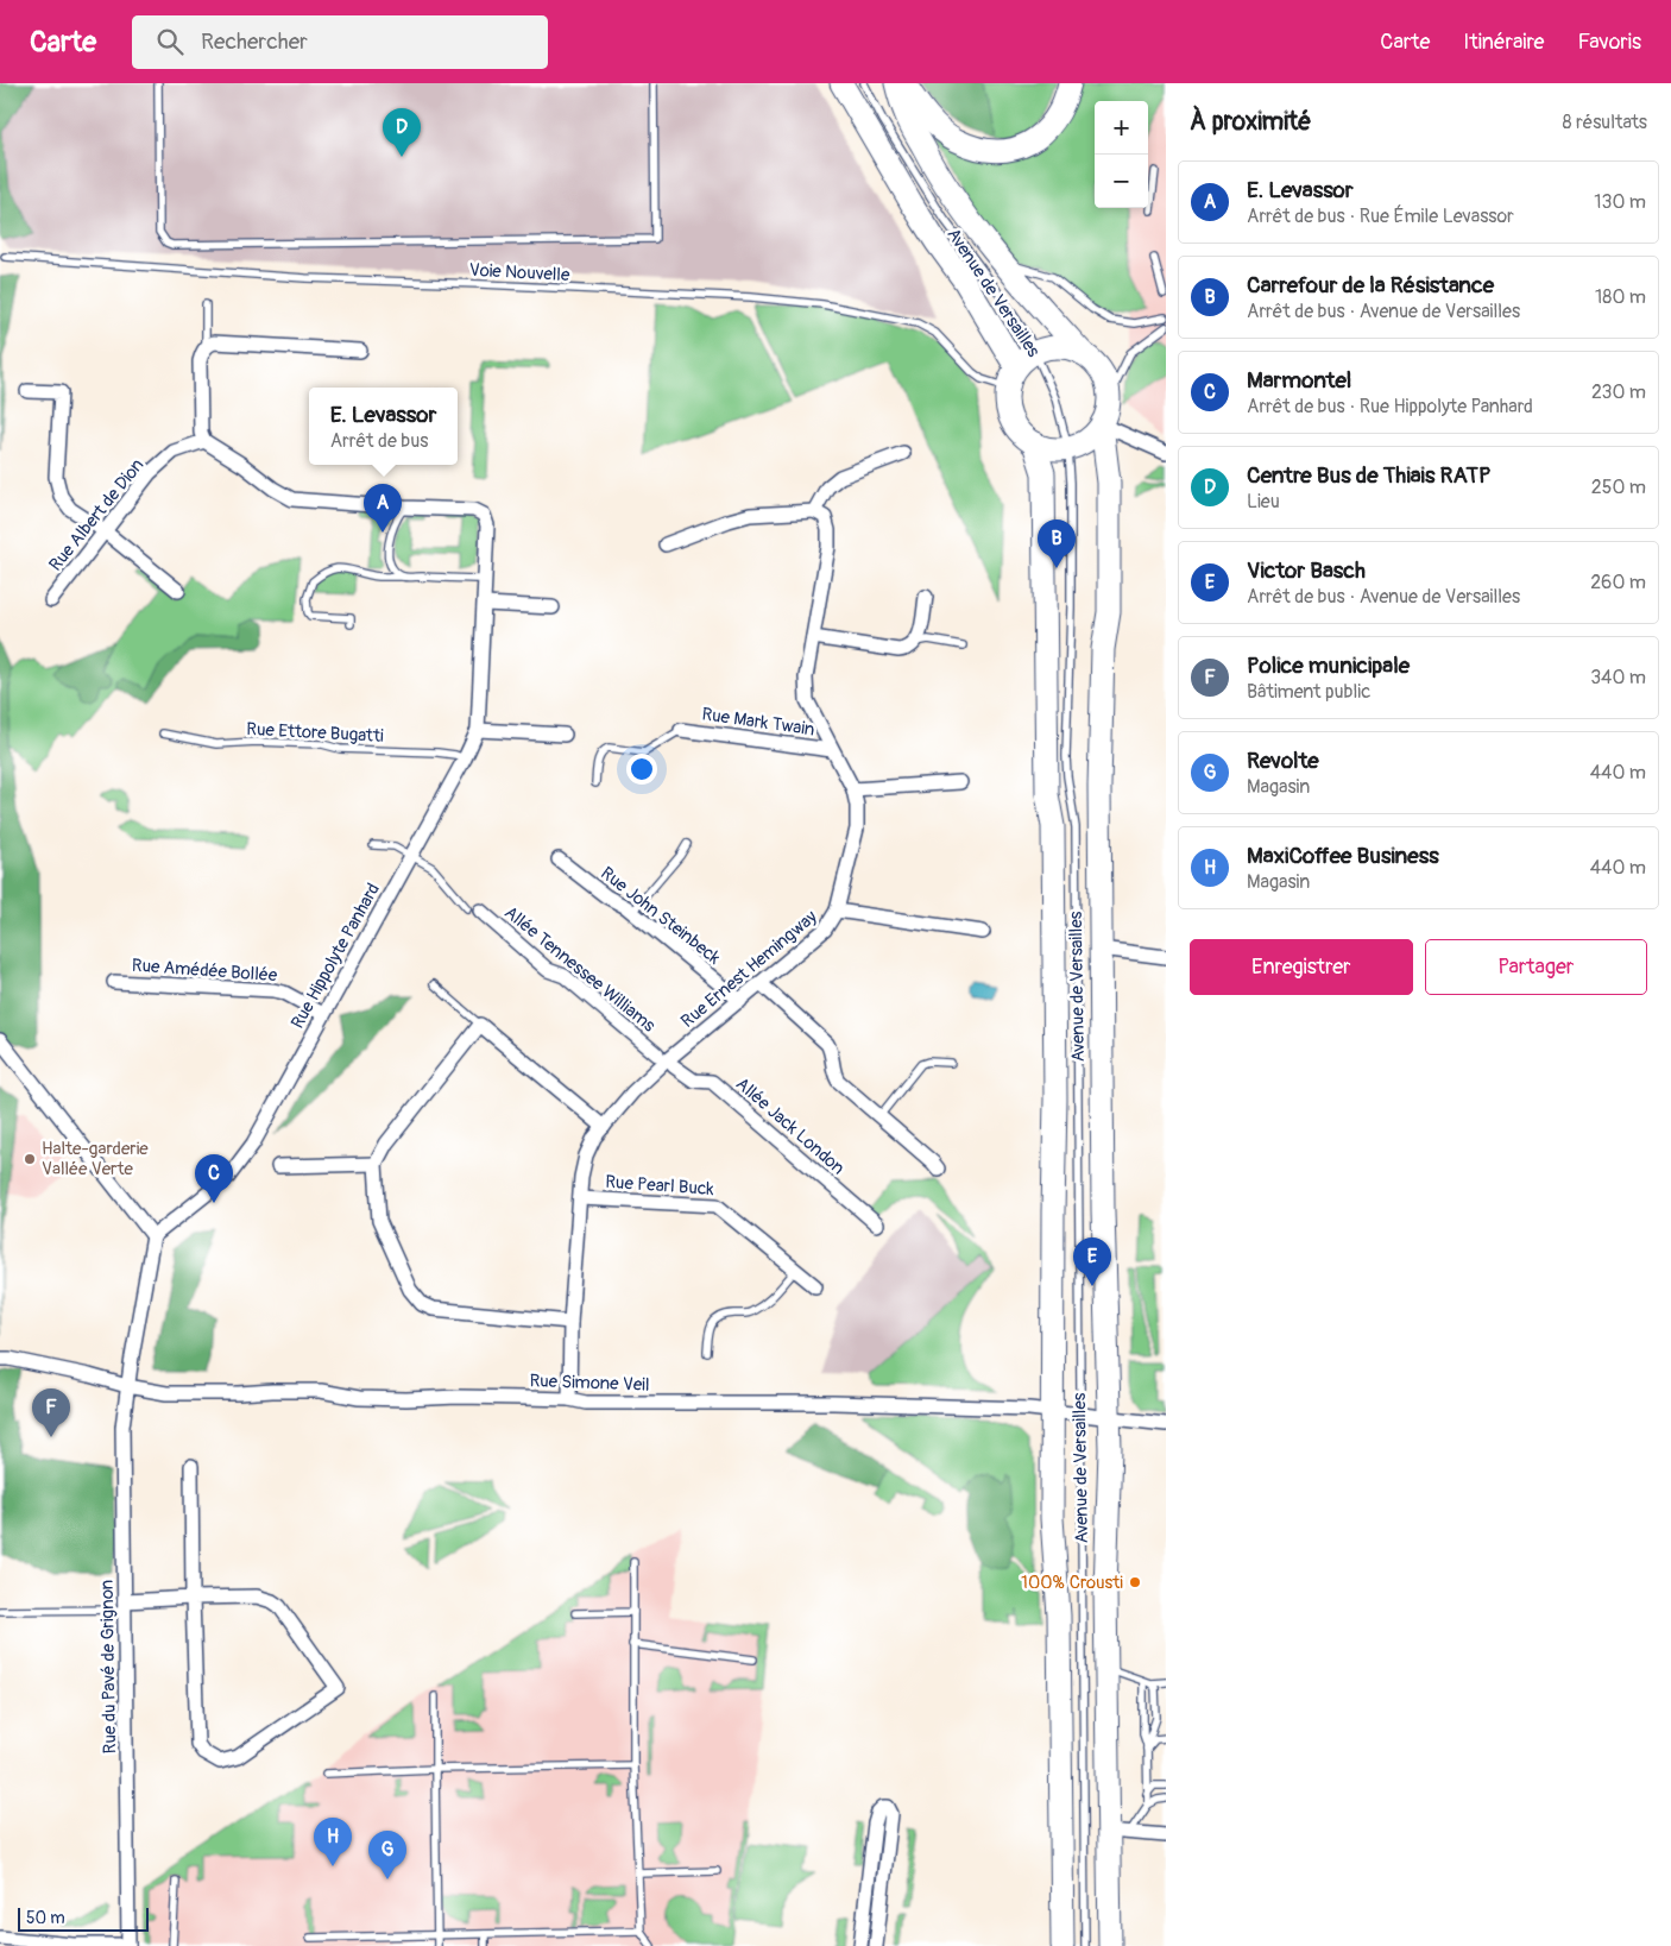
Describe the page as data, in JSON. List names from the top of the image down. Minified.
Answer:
{"streets":{"main road":["Avenue de Versailles"],"street":["Rue Albert de Dion","Rue Mark Twain","Rue John Steinbeck","Rue Hippolyte Panhard","Allée Tennessee Williams","Rue Ernest Hemingway","Rue Amédée Bollée","Allée Jack London","Rue Pearl Buck","Rue Simone Veil","Rue du Pavé de Grignon"],"lane":["Voie Nouvelle","Rue Ettore Bugatti"]},"crossings":[["Avenue de Versailles","Rue Simone Veil"],["Rue Mark Twain","Rue Ernest Hemingway"],["Rue Ettore Bugatti","Rue Hippolyte Panhard"],["Rue John Steinbeck","Rue Ernest Hemingway"],["Rue Hippolyte Panhard","Rue Amédée Bollée"],["Rue Ernest Hemingway","Rue Pearl Buck"],["Rue Ernest Hemingway","Rue Simone Veil"],["Rue Simone Veil","Rue du Pavé de Grignon"]],"places":["Halte-garderie Vallée Verte","100% Crousti"],"scale_bar":"50 m","page":{"header":"Carte","search":"Rechercher","nav":["Carte","Itinéraire","Favoris"],"heading":["À proximité","8 résultats"],"map_buttons":["+","−"],"pins":["D","A","B","C","E","F","H","G"],"list":[{"mark":"A","name":"E. Levassor","note":"Arrêt de bus · Rue Émile Levassor","value":"130 m"},{"mark":"B","name":"Carrefour de la Résistance","note":"Arrêt de bus · Avenue de Versailles","value":"180 m"},{"mark":"C","name":"Marmontel","note":"Arrêt de bus · Rue Hippolyte Panhard","value":"230 m"},{"mark":"D","name":"Centre Bus de Thiais RATP","note":"Lieu","value":"250 m"},{"mark":"E","name":"Victor Basch","note":"Arrêt de bus · Avenue de Versailles","value":"260 m"},{"mark":"F","name":"Police municipale","note":"Bâtiment public","value":"340 m"},{"mark":"G","name":"Revolte","note":"Magasin","value":"440 m"},{"mark":"H","name":"MaxiCoffee Business","note":"Magasin","value":"440 m"}],"popup":["E. Levassor","Arrêt de bus"],"buttons":["Enregistrer","Partager"],"scale":"50 m"}}
